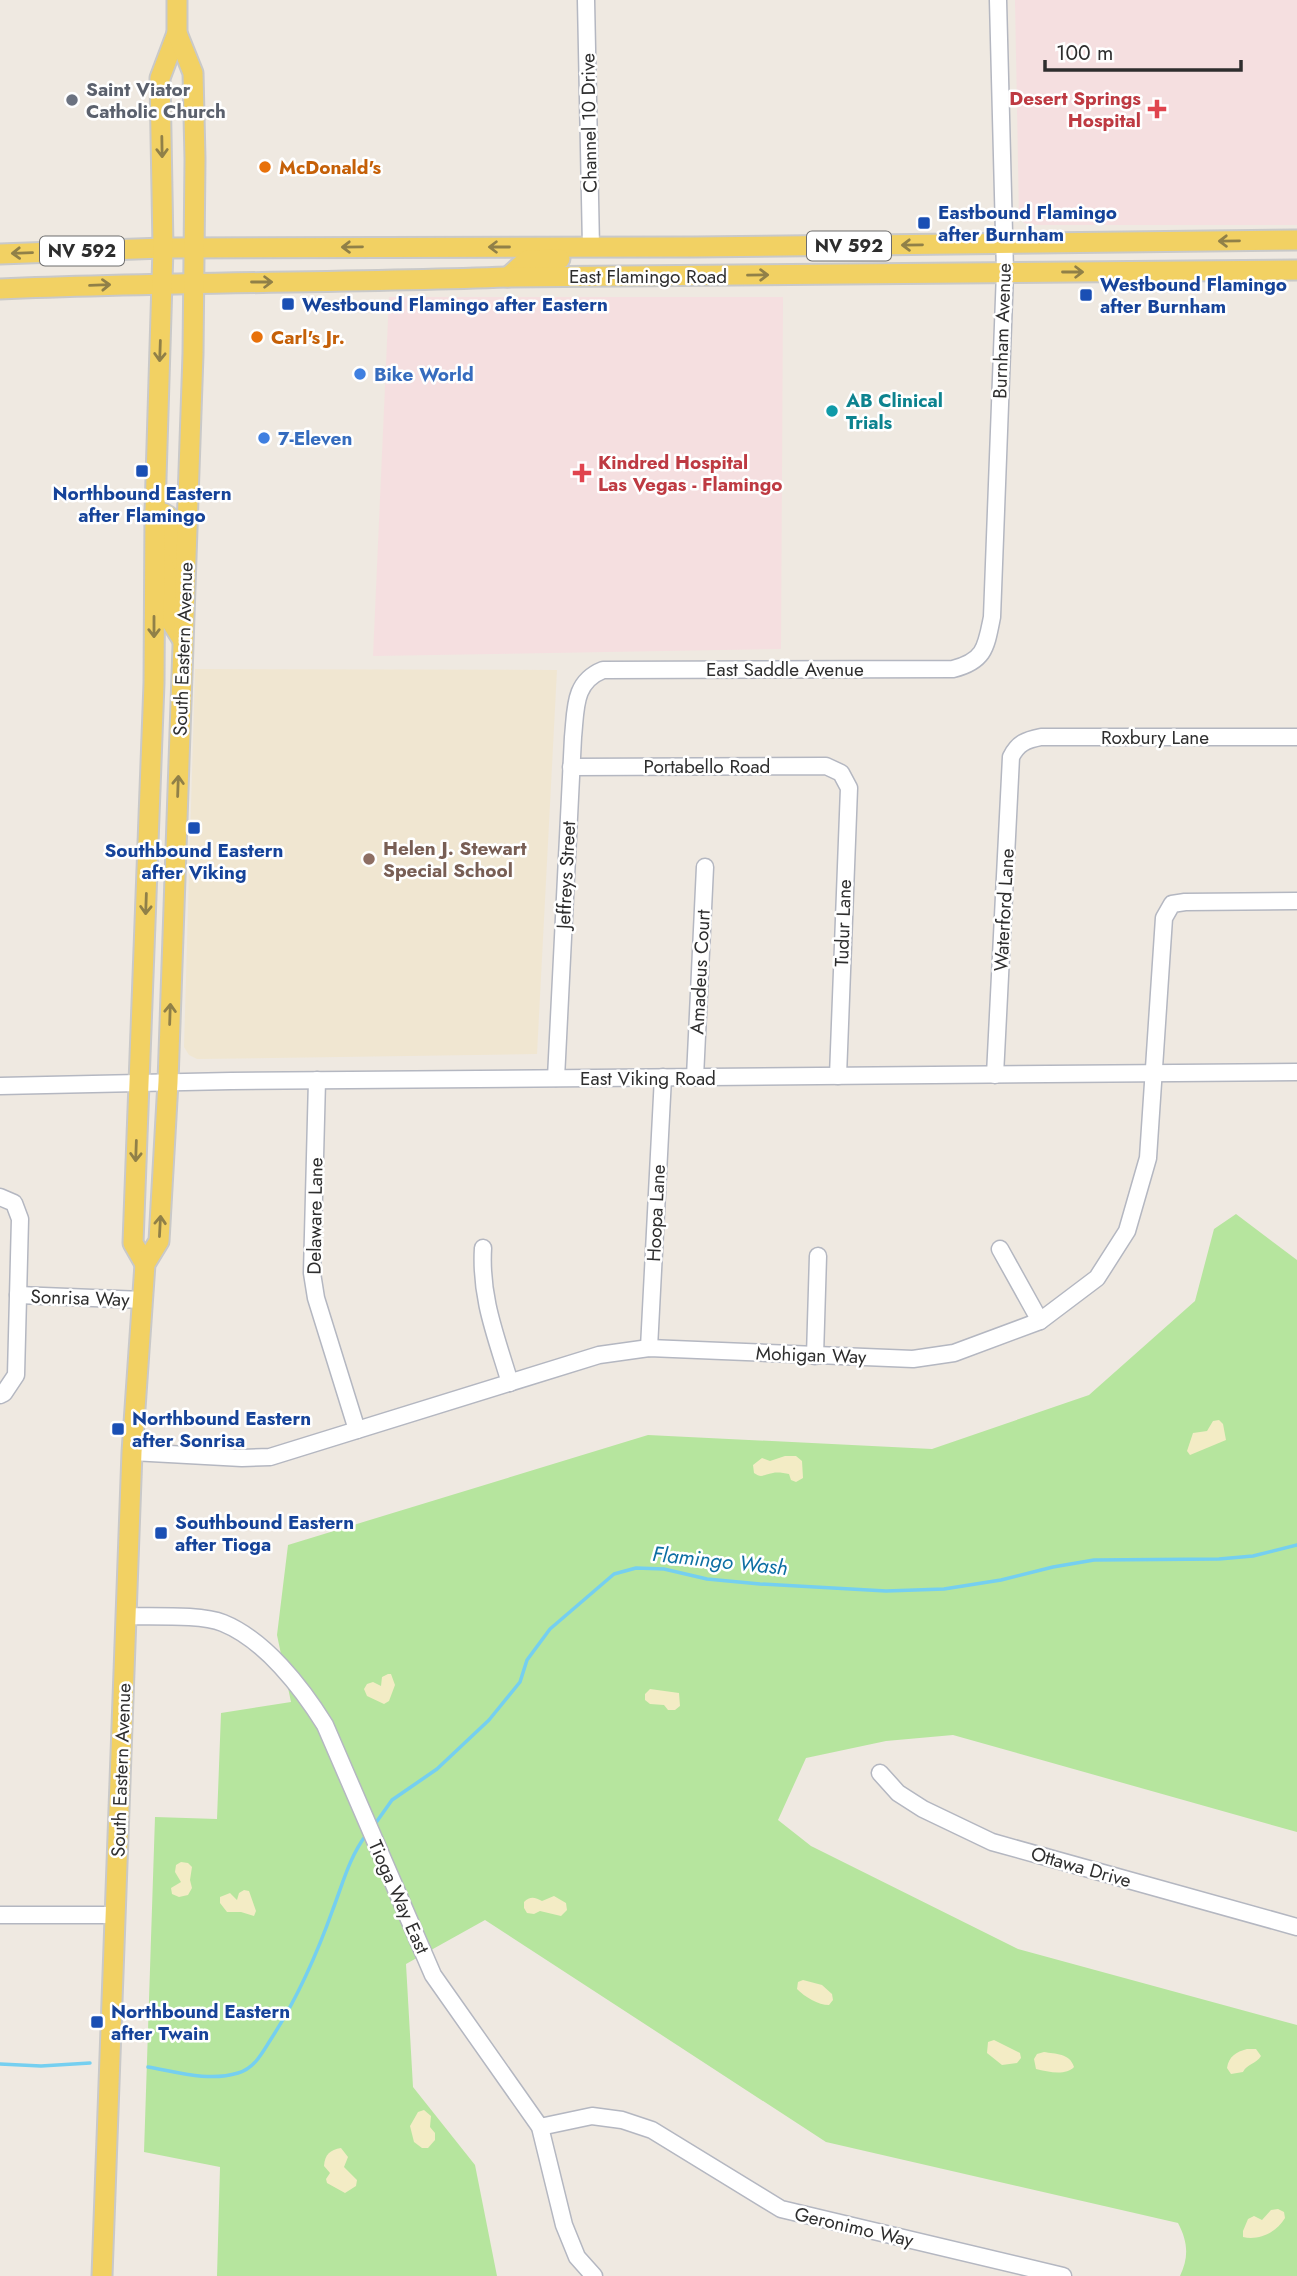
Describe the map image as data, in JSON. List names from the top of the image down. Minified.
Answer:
{"streets":{"main road":["NV 592","East Flamingo Road","South Eastern Avenue"],"street":["Channel 10 Drive","Burnham Avenue","East Saddle Avenue","Roxbury Lane","Portabello Road","Jeffreys Street","Waterford Lane","Tudur Lane","Amadeus Court","East Viking Road","Hoopa Lane","Delaware Lane","Sonrisa Way","Mohigan Way","Ottawa Drive","Tioga Way East","Geronimo Way"]},"crossings":[["Channel 10 Drive","East Flamingo Road"],["East Flamingo Road","Burnham Avenue"],["East Flamingo Road","South Eastern Avenue"],["Burnham Avenue","East Saddle Avenue"],["South Eastern Avenue","East Viking Road"],["South Eastern Avenue","Sonrisa Way"],["South Eastern Avenue","Mohigan Way"],["South Eastern Avenue","Tioga Way East"],["East Saddle Avenue","Jeffreys Street"],["Roxbury Lane","Waterford Lane"],["Portabello Road","Jeffreys Street"],["Portabello Road","Tudur Lane"],["Jeffreys Street","East Viking Road"],["Waterford Lane","East Viking Road"],["Tudur Lane","East Viking Road"],["Amadeus Court","East Viking Road"],["East Viking Road","Hoopa Lane"],["East Viking Road","Delaware Lane"],["East Viking Road","Mohigan Way"],["Hoopa Lane","Mohigan Way"],["Delaware Lane","Mohigan Way"],["Tioga Way East","Geronimo Way"]],"water":["Flamingo Wash"],"places":{"other":["Saint Viator Catholic Church","McDonald's","Carl's Jr.","Bike World","AB Clinical Trials","7-Eleven","Helen J. Stewart Special School"],"health":["Desert Springs Hospital","Kindred Hospital Las Vegas - Flamingo"],"transit":["Eastbound Flamingo after Burnham","Westbound Flamingo after Burnham","Westbound Flamingo after Eastern","Northbound Eastern after Flamingo","Southbound Eastern after Viking","Northbound Eastern after Sonrisa","Southbound Eastern after Tioga","Northbound Eastern after Twain"]},"scale_bar":"100 m"}
